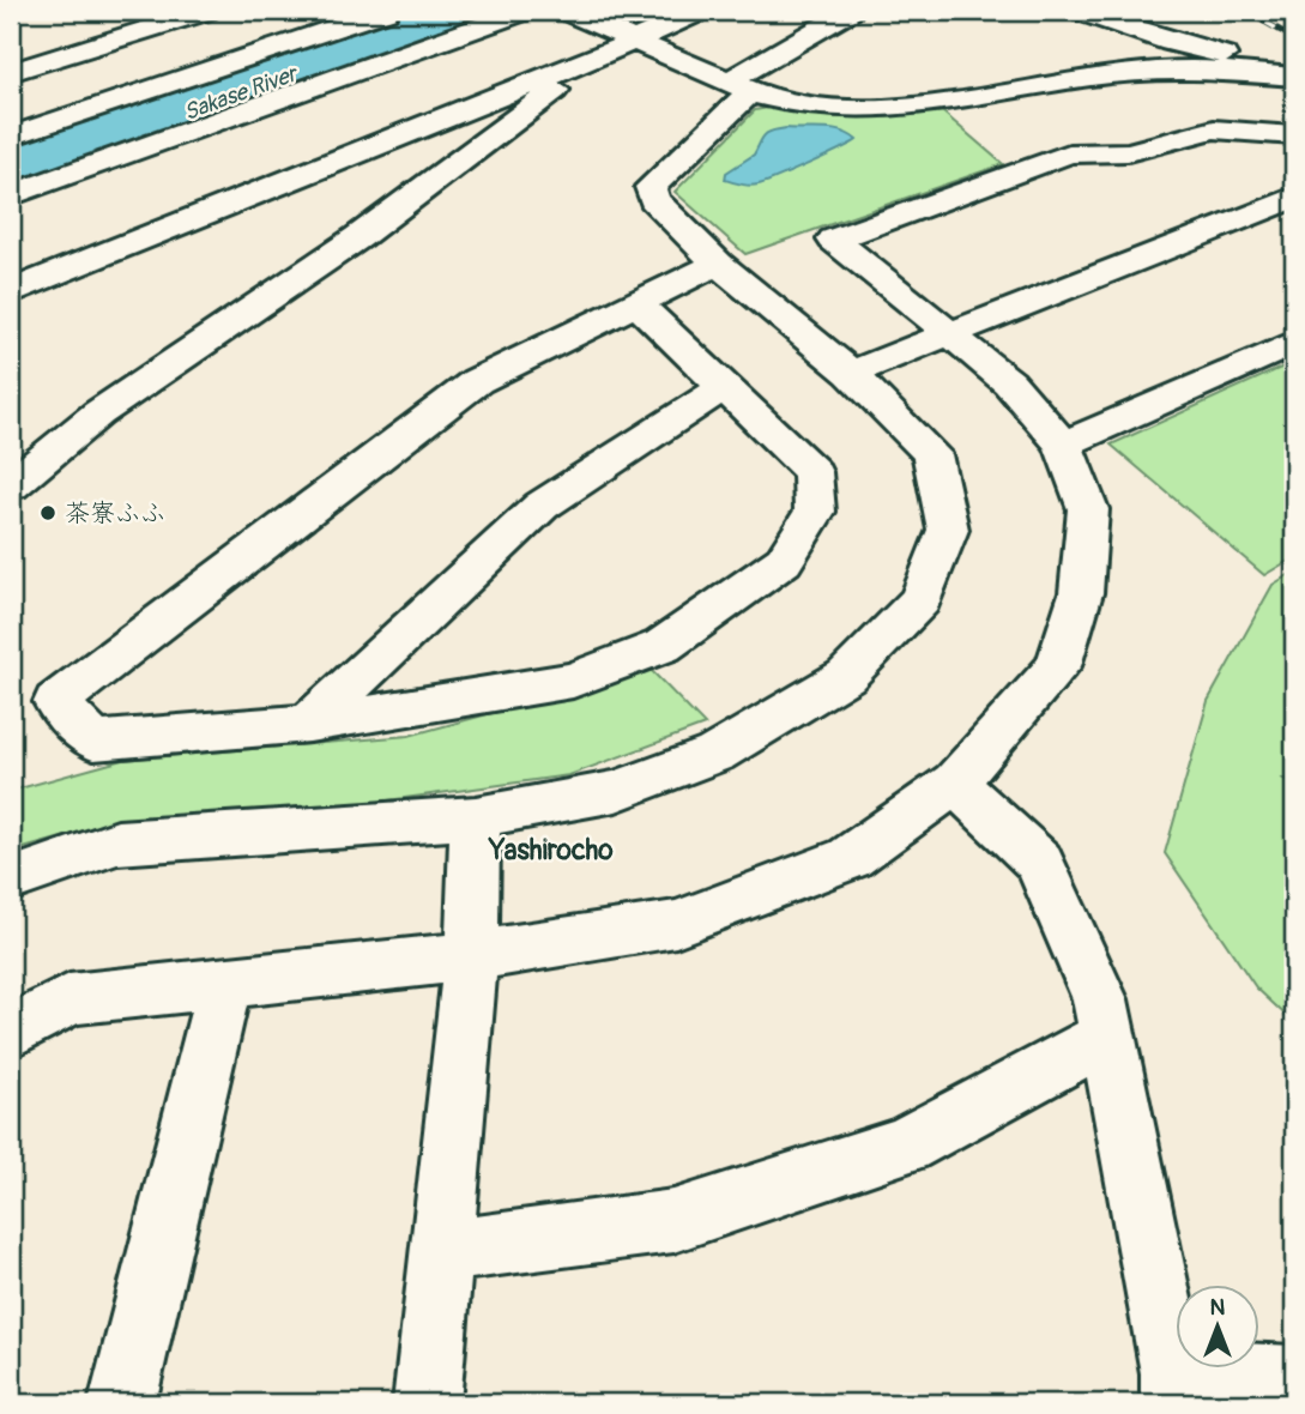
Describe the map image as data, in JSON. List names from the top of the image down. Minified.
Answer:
{"districts":["Yashirocho"],"water":["Sakase River"],"places":["茶寮ふふ"],"north":"top"}
